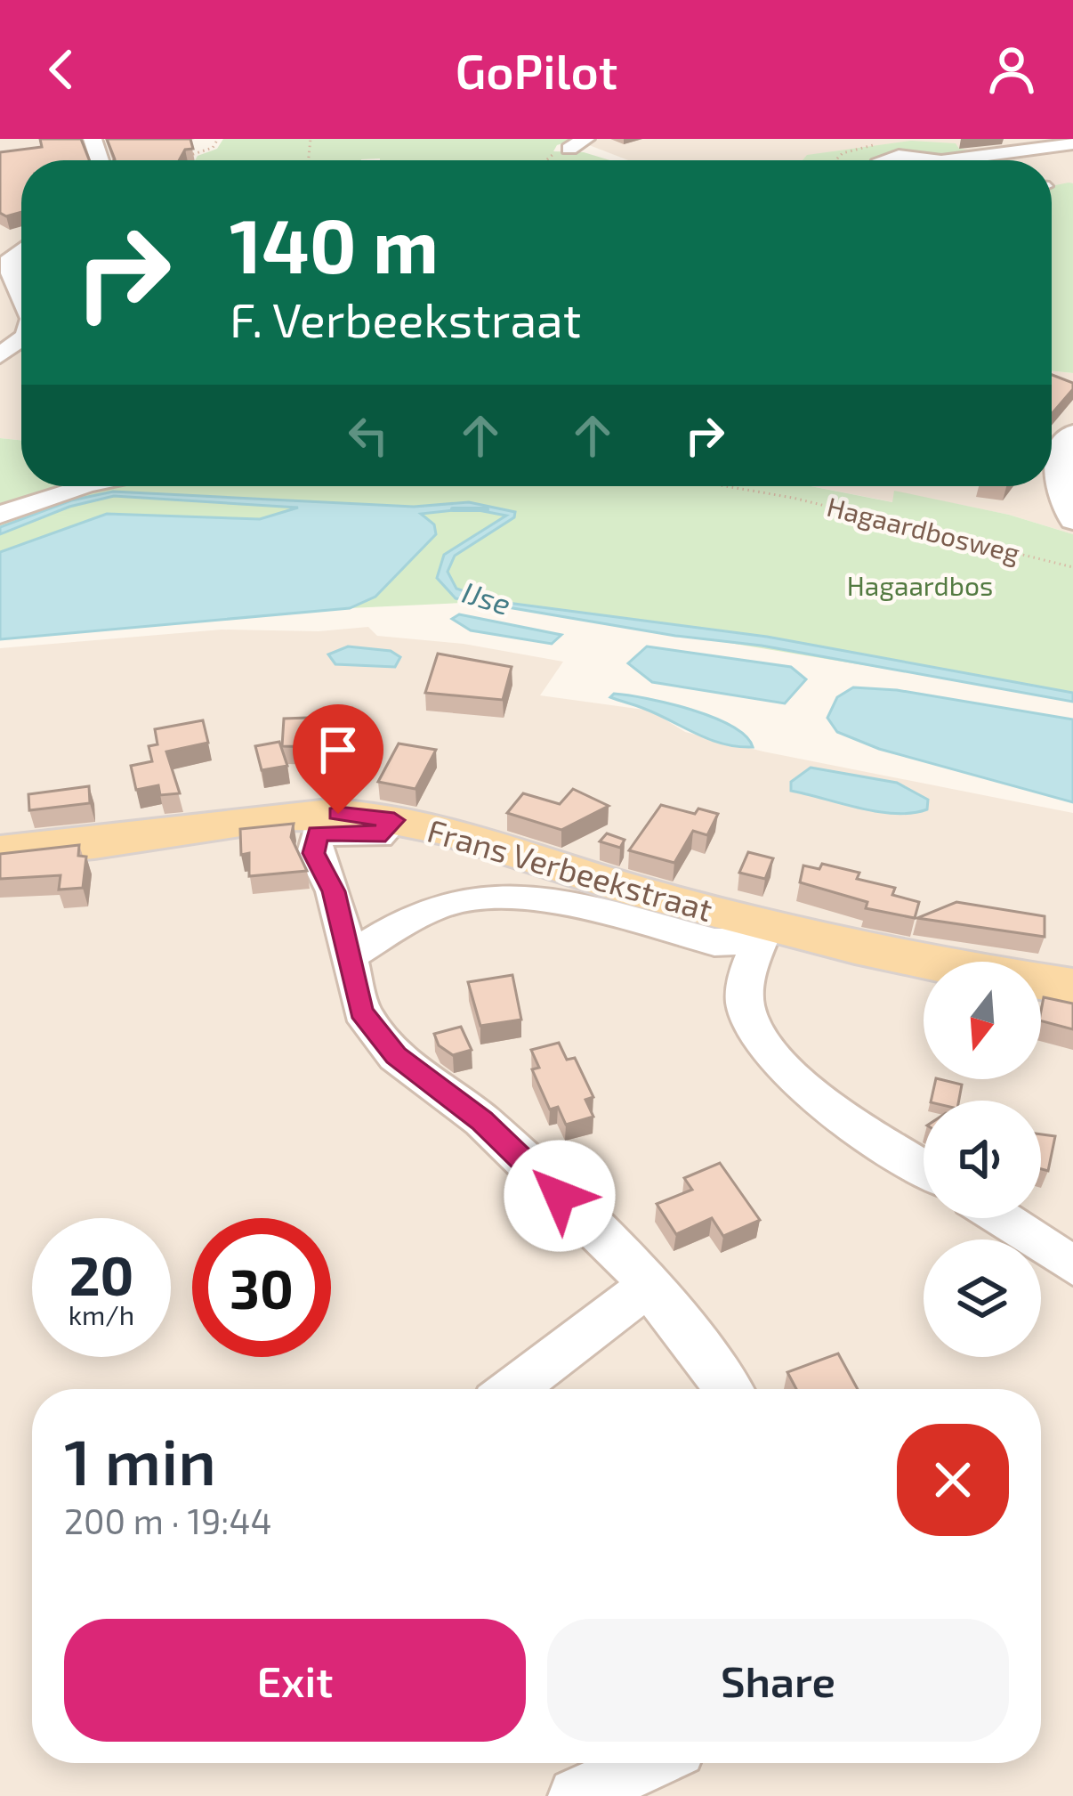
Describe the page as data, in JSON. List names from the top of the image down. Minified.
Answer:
{"streets":{"main road":["Frans Verbeekstraat"],"path":["Hagaardbosweg"]},"water":["IJse"],"parks":["Hagaardbos"],"north":"bottom","page":{"header":"GoPilot","turn":["140 m","F. Verbeekstraat"],"speed":"20 km/h","limit":"30","heading":["1 min","200 m · 19:44"],"buttons":["Exit","Share"]}}
